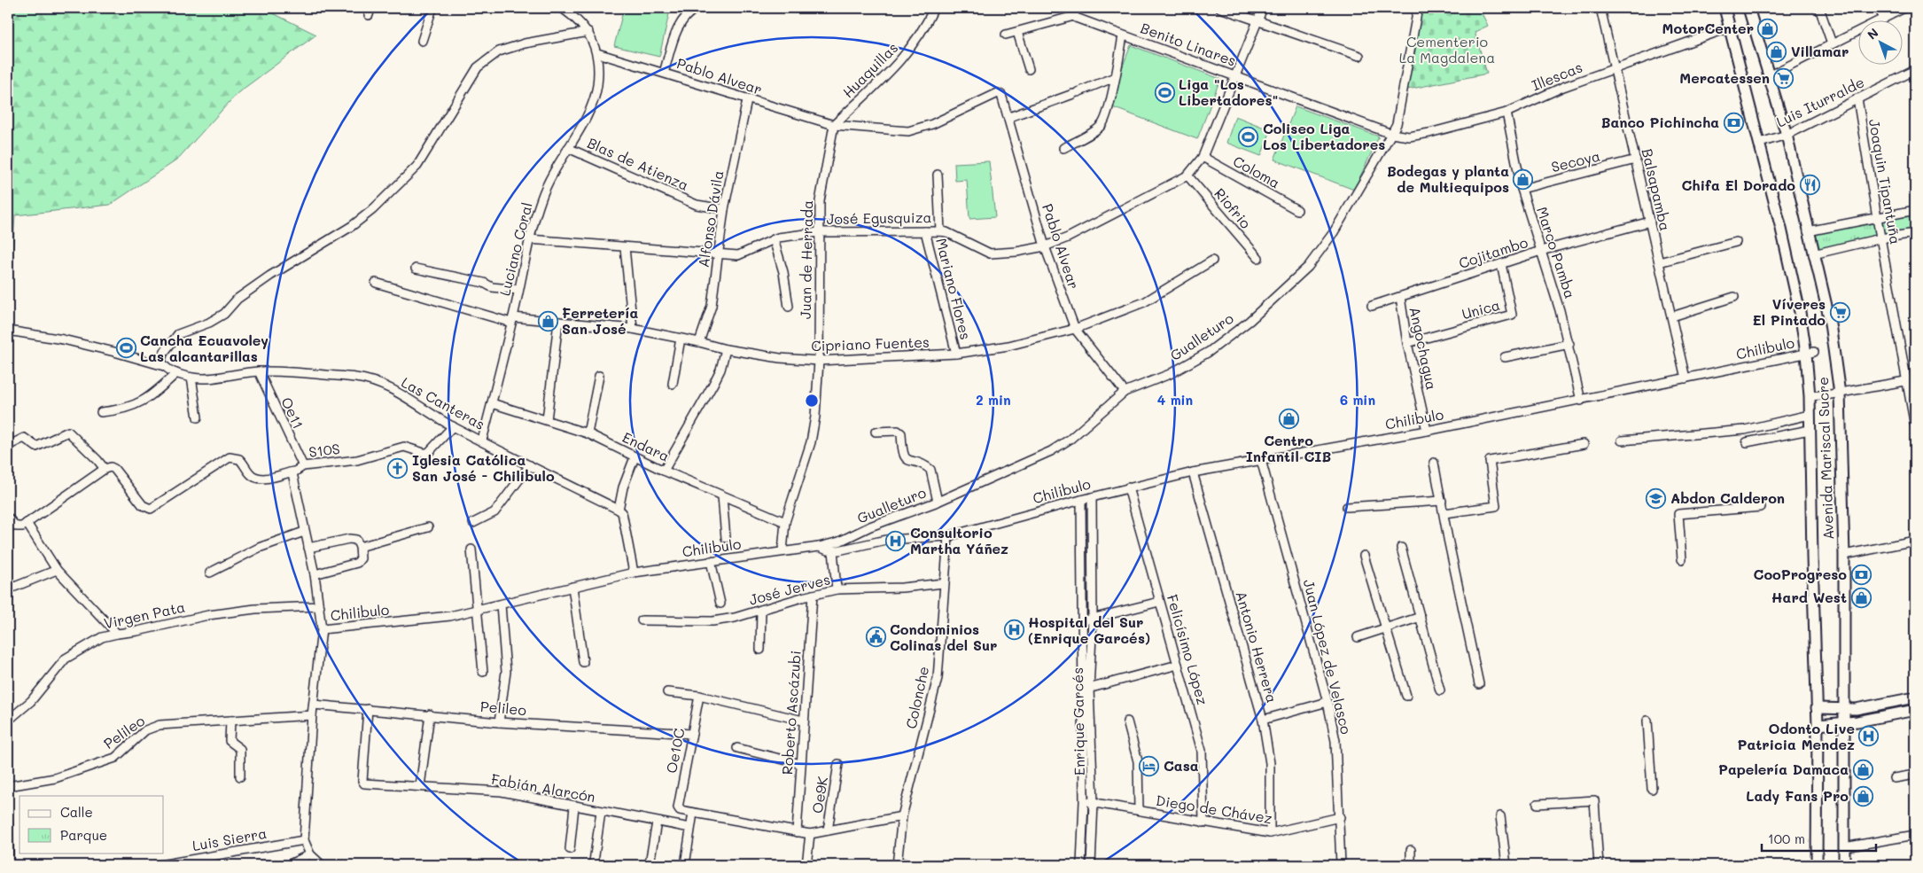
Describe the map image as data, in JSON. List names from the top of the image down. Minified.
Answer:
{"streets":{"main road":["Avenida Mariscal Sucre"],"street":["Benito Linares","Huaquillas","Pablo Alvear","Illescas","Luis Iturralde","Secoya","Blas de Atienza","Coloma","Joaquin Tipantuña","Balsapamba","Riofrio","José Egusquiza","Alfonso Dávila","Luciano Coral","Cojitambo","Marco Pamba","Juan de Herrada","Mariano Flores","Unica","Gualleturo","Cipriano Fuentes","Angochagua","Chilibulo","Las Canteras","Oe11","Endara","S10S","José Jerves","Virgen Pata","Antonio Herrera","Felicísimo López","Juan López de Velasco","Colonche","Pelileo","Roberto Ascázubi","Enrique Garcés","Oe10C","Fabián Alarcón","Oe9K","Diego de Chávez","Luis Sierra"]},"crossings":[["Benito Linares","Illescas"],["Benito Linares","José Egusquiza"],["Benito Linares","Gualleturo"],["Huaquillas","Pablo Alvear"],["Huaquillas","Juan de Herrada"],["Pablo Alvear","José Egusquiza"],["Pablo Alvear","Alfonso Dávila"],["Pablo Alvear","Luciano Coral"],["Pablo Alvear","Juan de Herrada"],["Pablo Alvear","Gualleturo"],["Pablo Alvear","Cipriano Fuentes"],["Illescas","Balsapamba"],["Illescas","Marco Pamba"],["Illescas","Gualleturo"],["Illescas","Avenida Mariscal Sucre"],["Luis Iturralde","Joaquin Tipantuña"],["Luis Iturralde","Avenida Mariscal Sucre"],["Secoya","Balsapamba"],["Secoya","Marco Pamba"],["Blas de Atienza","Alfonso Dávila"],["Blas de Atienza","Luciano Coral"],["Coloma","José Egusquiza"],["Balsapamba","Cojitambo"],["Balsapamba","Chilibulo"],["Riofrio","José Egusquiza"],["José Egusquiza","Alfonso Dávila"],["José Egusquiza","Luciano Coral"],["José Egusquiza","Juan de Herrada"],["José Egusquiza","Mariano Flores"],["Alfonso Dávila","Cipriano Fuentes"],["Luciano Coral","Cipriano Fuentes"],["Luciano Coral","Las Canteras"],["Luciano Coral","Endara"],["Cojitambo","Marco Pamba"],["Cojitambo","Unica"],["Cojitambo","Angochagua"],["Marco Pamba","Chilibulo"],["Juan de Herrada","Cipriano Fuentes"],["Juan de Herrada","Chilibulo"],["Juan de Herrada","Endara"],["Mariano Flores","Cipriano Fuentes"],["Unica","Angochagua"],["Gualleturo","Chilibulo"],["Angochagua","Chilibulo"],["Chilibulo","S10S"],["Chilibulo","Avenida Mariscal Sucre"],["Chilibulo","Antonio Herrera"],["Chilibulo","Felicísimo López"],["Chilibulo","Juan López de Velasco"],["Chilibulo","Colonche"],["Chilibulo","Enrique Garcés"],["Las Canteras","Oe11"],["Las Canteras","S10S"],["Oe11","S10S"],["S10S","Virgen Pata"],["S10S","Pelileo"],["S10S","Luis Sierra"],["José Jerves","Colonche"],["José Jerves","Roberto Ascázubi"],["Antonio Herrera","Diego de Chávez"],["Felicísimo López","Diego de Chávez"],["Juan López de Velasco","Diego de Chávez"],["Pelileo","Oe10C"],["Pelileo","Fabián Alarcón"],["Enrique Garcés","Diego de Chávez"]],"parks":["Cementerio La Magdalena"],"places":{"shop":["MotorCenter","Villamar","Bodegas y planta de Multiequipos","Ferretería San José","Centro Infantil CIB","Hard West","Papelería Damaca","Lady Fans Pro"],"supermarket":["Mercatessen","Víveres El Pintado"],"sports":["Liga \"Los Libertadores\"","Coliseo Liga Los Libertadores","Cancha Ecuavoley Las alcantarillas"],"bank":["Banco Pichincha","CooProgreso"],"restaurant":["Chifa El Dorado"],"church":["Iglesia Católica San José - Chilibulo"],"school or university":["Abdon Calderon"],"hospital":["Consultorio Martha Yáñez","Hospital del Sur (Enrique Garcés)","Odonto Live Patricia Mendez"],"public building":["Condominios Colinas del Sur"],"hotel":["Casa"]},"legend":["Calle","Parque"],"scale_bar":"100 m","north":"top left","rings":["2 min","4 min","6 min"]}
